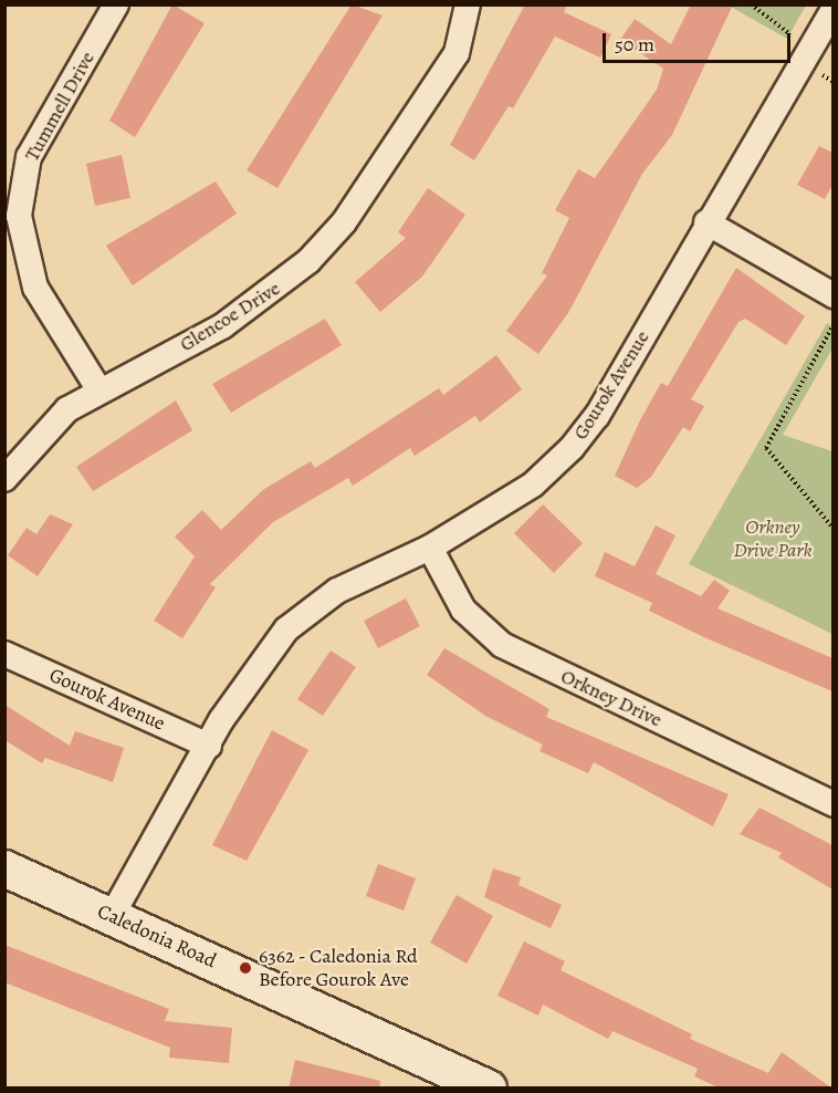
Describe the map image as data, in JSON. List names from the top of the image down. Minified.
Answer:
{"streets":{"street":["Tummell Drive","Glencoe Drive","Gourok Avenue","Orkney Drive","Caledonia Road"]},"crossings":[["Tummell Drive","Glencoe Drive"],["Gourok Avenue","Orkney Drive"],["Gourok Avenue","Caledonia Road"]],"parks":["Orkney Drive Park"],"places":["6362 - Caledonia Rd Before Gourok Ave"],"scale_bar":"50 m"}
